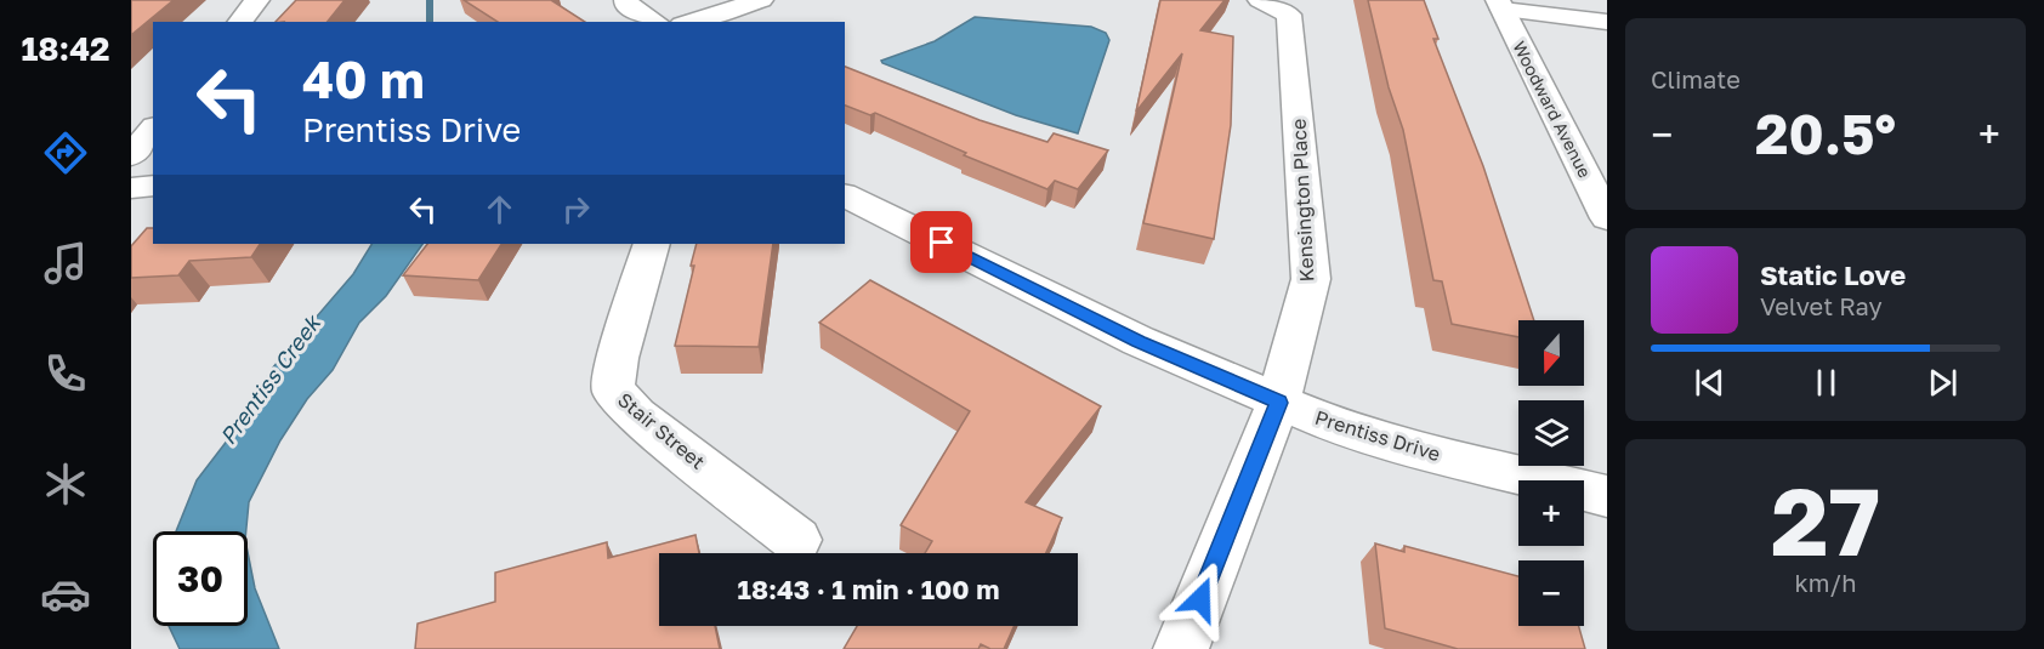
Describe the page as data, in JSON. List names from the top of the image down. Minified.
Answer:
{"streets":{"street":["Woodward Avenue","Kensington Place","Stair Street","Prentiss Drive"]},"crossings":[["Kensington Place","Prentiss Drive"]],"water":["Prentiss Creek"],"north":"bottom","page":{"tabs":"18:42","tile":["Climate",["27","km/h"]],"turn":["40 m","Prentiss Drive"],"heat":["−","20.5°","+"],"song":["Static Love","Velvet Ray"],"map_buttons":["+","−"],"limit":"30","trip":"18:43 · 1 min · 100 m"}}
